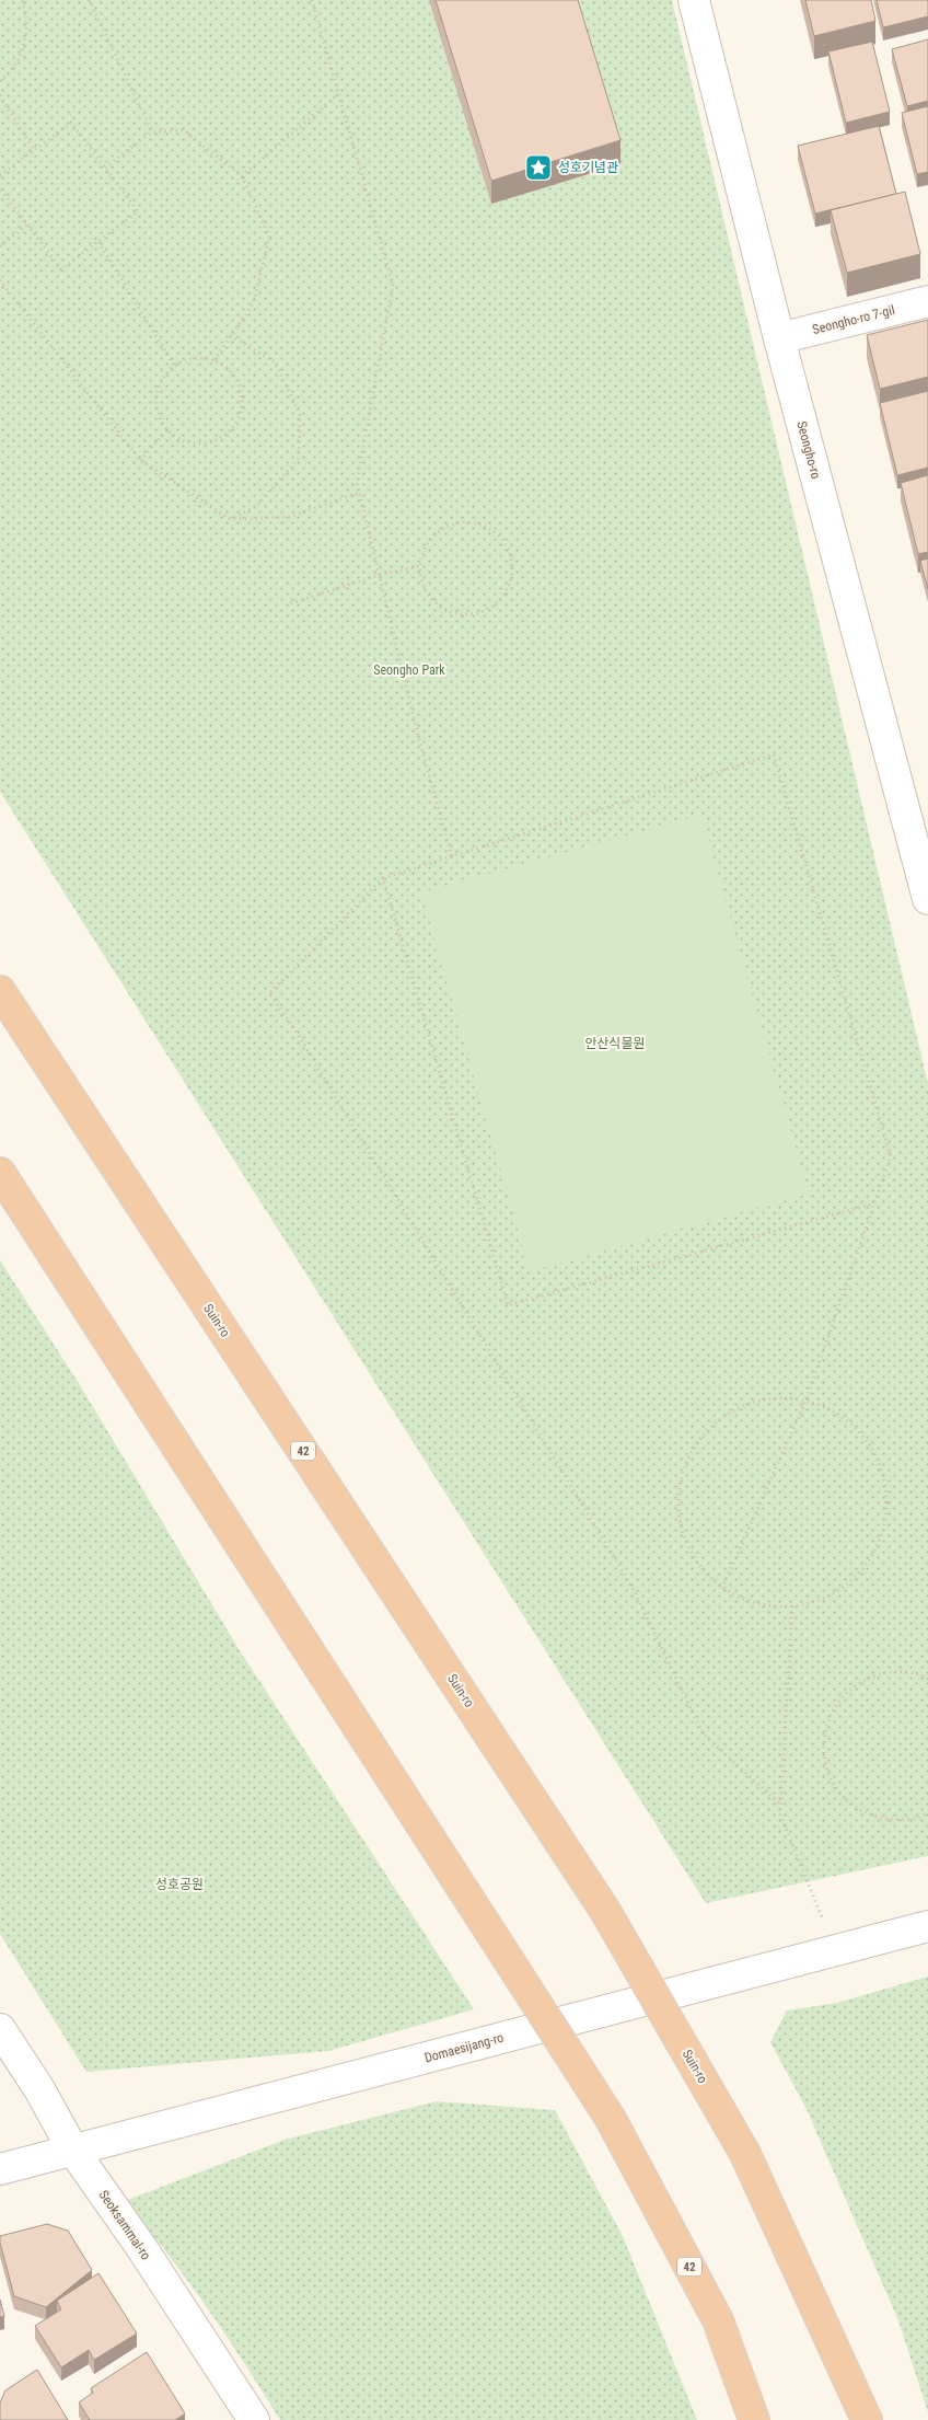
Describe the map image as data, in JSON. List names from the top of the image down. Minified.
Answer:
{"streets":{"highway":["Suin-ro","42"],"street":["Seongho-ro 7-gil","Seongho-ro","Domaesijang-ro","Seoksammal-ro"]},"crossings":[["Seongho-ro 7-gil","Seongho-ro"],["Domaesijang-ro","Seoksammal-ro"]],"parks":["Seongho Park","안산식물원","성호공원"],"places":{"place":["성호기념관"]}}
